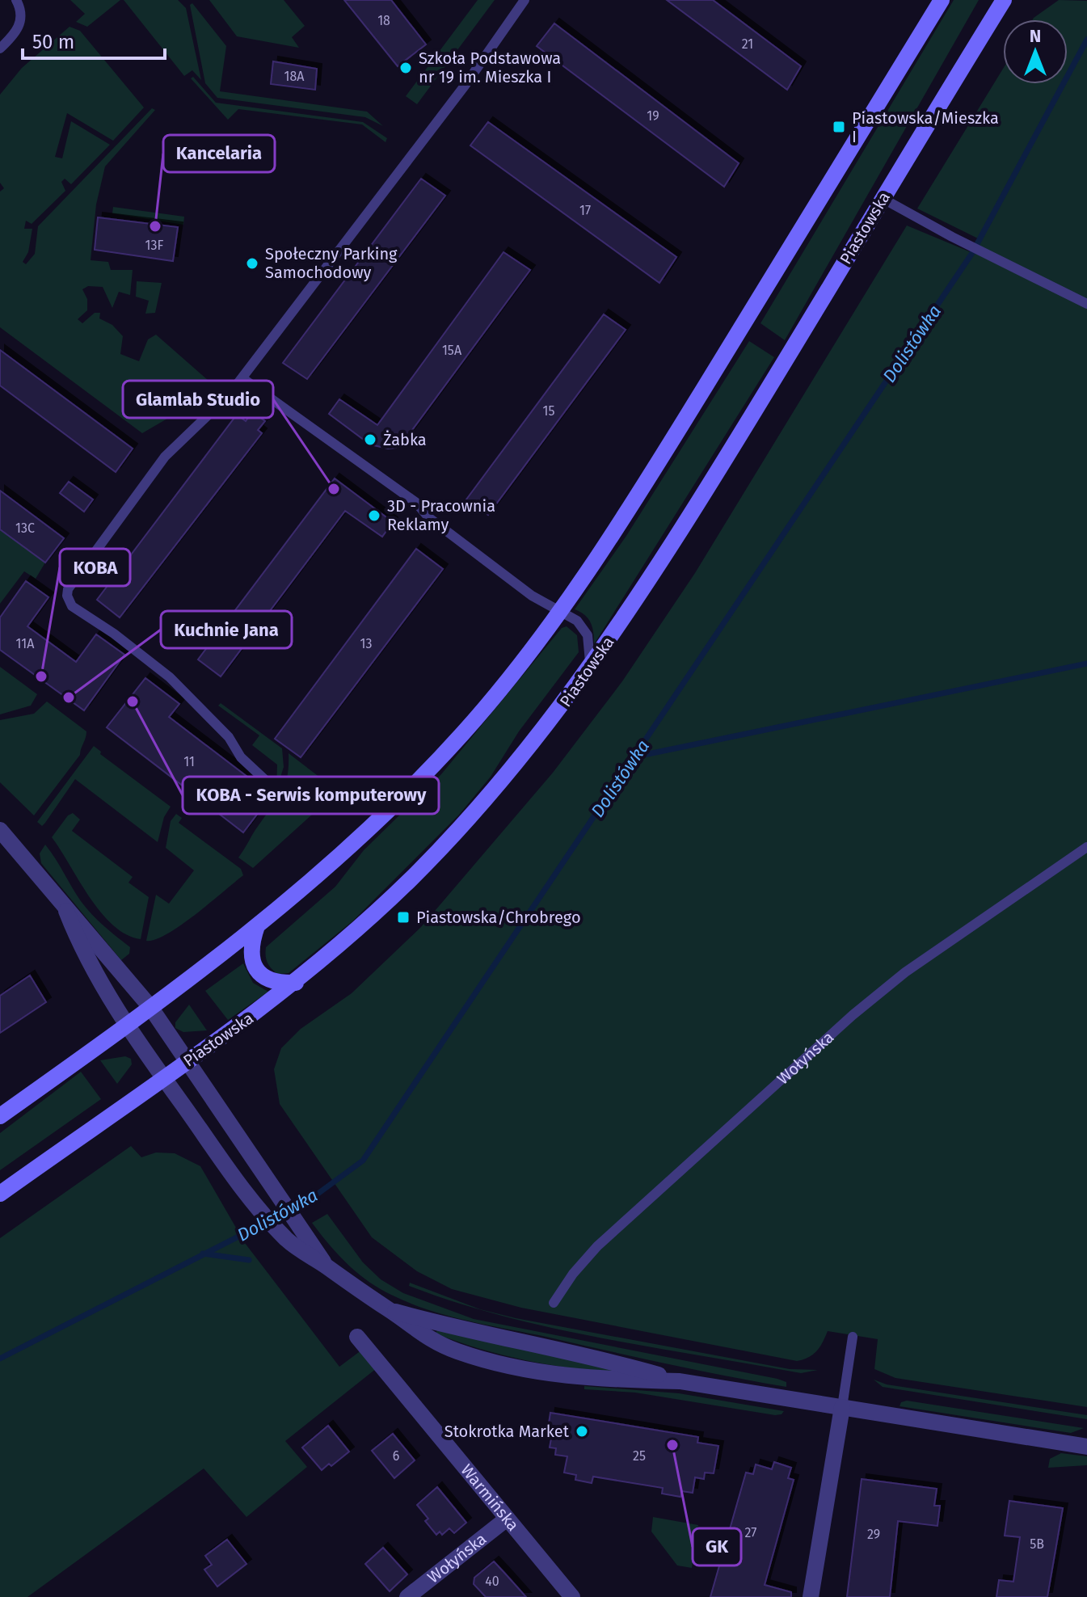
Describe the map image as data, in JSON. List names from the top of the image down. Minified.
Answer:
{"streets":{"main road":["Piastowska"],"street":["Wołyńska","Warmińska"]},"crossings":[["Wołyńska","Warmińska"]],"water":["Dolistówka"],"places":{"other":["Szkoła Podstawowa nr 19 im. Mieszka I","Kancelaria","Społeczny Parking Samochodowy","Żabka","Glamlab Studio","3D - Pracownia Reklamy","KOBA","Kuchnie Jana","KOBA - Serwis komputerowy","Stokrotka Market","GK"],"transit":["Piastowska/Mieszka I","Piastowska/Chrobrego"]},"house_numbers":["18","21","18A","19","17","13F","15A","15","13C","11A","13","11","6","25","27","29","5B","40"],"scale_bar":"50 m","north":"top"}
